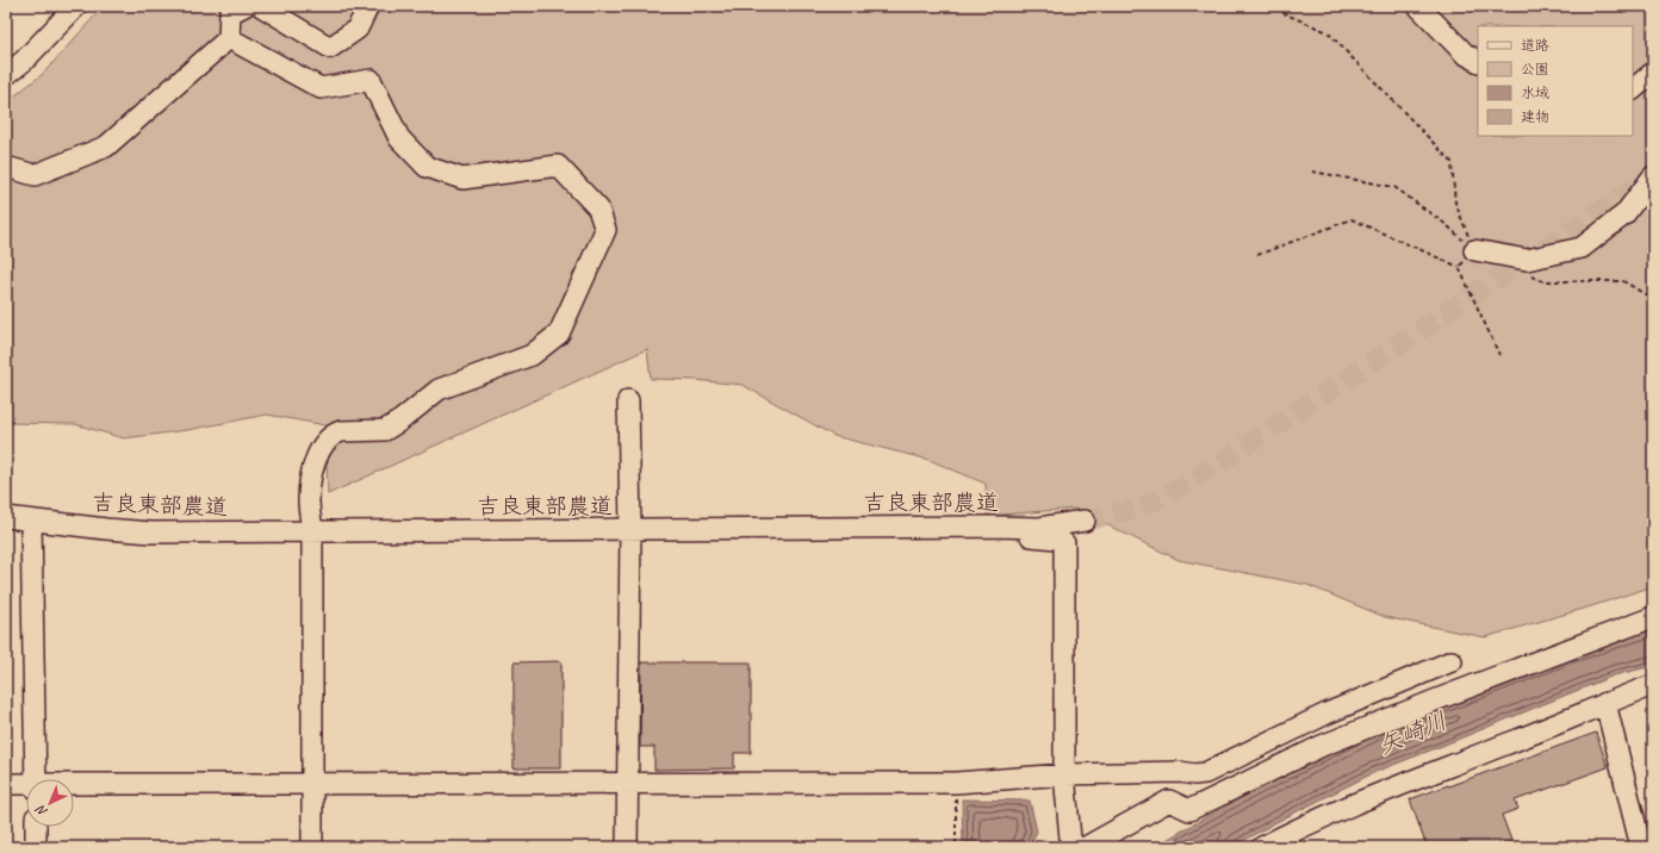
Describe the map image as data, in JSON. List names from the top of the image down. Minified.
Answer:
{"streets":{"street":["吉良東部農道"]},"water":["矢崎川"],"legend":["道路","公園","水域","建物"],"north":"bottom left"}
